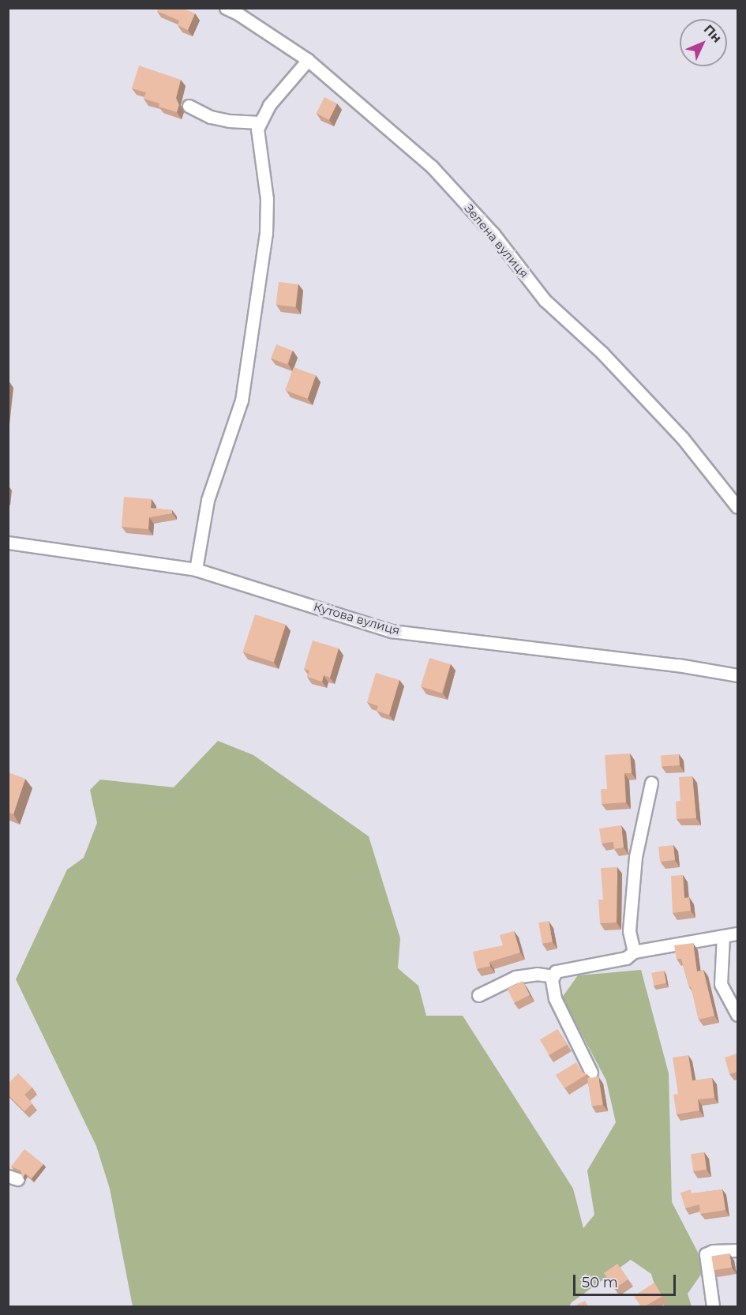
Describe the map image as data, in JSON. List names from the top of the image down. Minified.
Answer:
{"streets":{"street":["Зелена вулиця","Кутова вулиця"]},"scale_bar":"50 m","north":"top right"}
